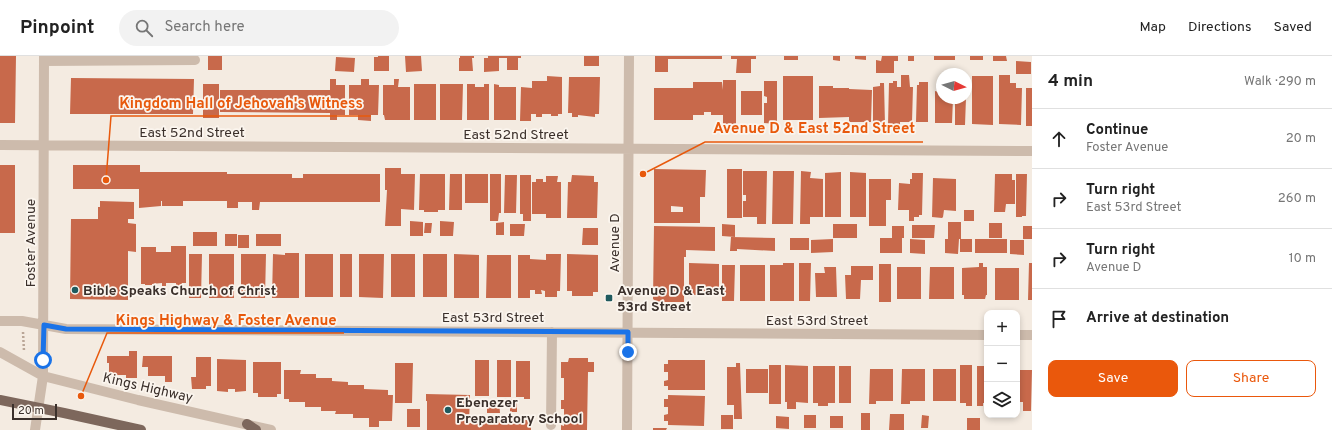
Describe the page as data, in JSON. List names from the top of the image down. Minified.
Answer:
{"streets":{"street":["East 52nd Street","Foster Avenue","Avenue D","East 53rd Street","Kings Highway"]},"crossings":[["East 52nd Street","Foster Avenue"],["East 52nd Street","Avenue D"],["Foster Avenue","East 53rd Street"],["Foster Avenue","Kings Highway"],["Avenue D","East 53rd Street"]],"places":{"other":["Avenue D & East 52nd Street","Kingdom Hall of Jehovah's Witness","Bible Speaks Church of Christ","Kings Highway & Foster Avenue","Ebenezer Preparatory School"],"transit":["Avenue D & East 53rd Street"]},"scale_bar":"20 m","north":"right","page":{"header":"Pinpoint","search":"Search here","nav":["Map","Directions","Saved"],"heading":["4 min","Walk · 290 m"],"list":[["Continue","Foster Avenue","20 m"],["Turn right","East 53rd Street","260 m"],["Turn right","Avenue D","10 m"],"Arrive at destination"],"map_buttons":["+","−"],"buttons":["Save","Share"],"scale":"20 m"}}
